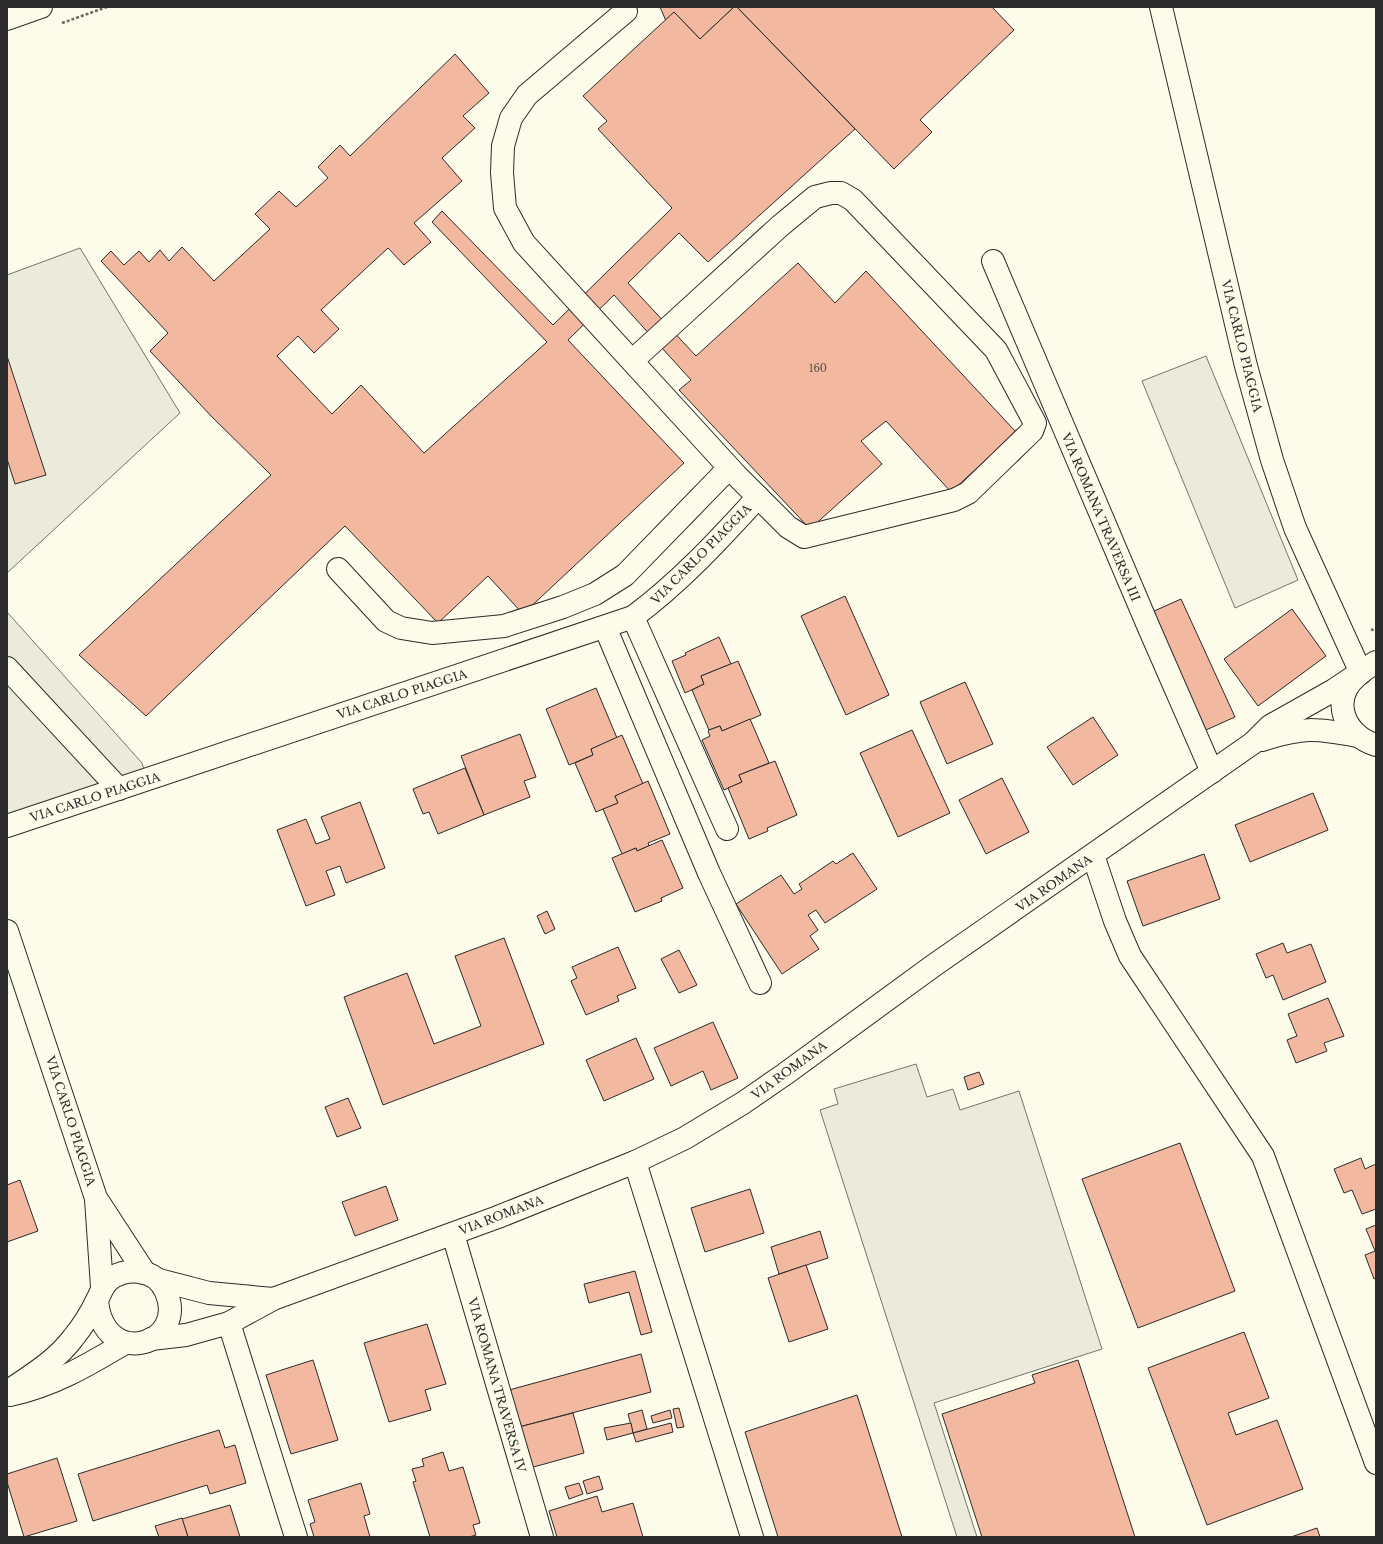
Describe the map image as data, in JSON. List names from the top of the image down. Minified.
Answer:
{"streets":{"street":["VIA CARLO PIAGGIA","VIA ROMANA TRAVERSA III","VIA ROMANA","VIA ROMANA TRAVERSA IV"]},"crossings":[["VIA CARLO PIAGGIA","VIA ROMANA"],["VIA ROMANA TRAVERSA III","VIA ROMANA"],["VIA ROMANA","VIA ROMANA TRAVERSA IV"]],"house_numbers":["160"]}
